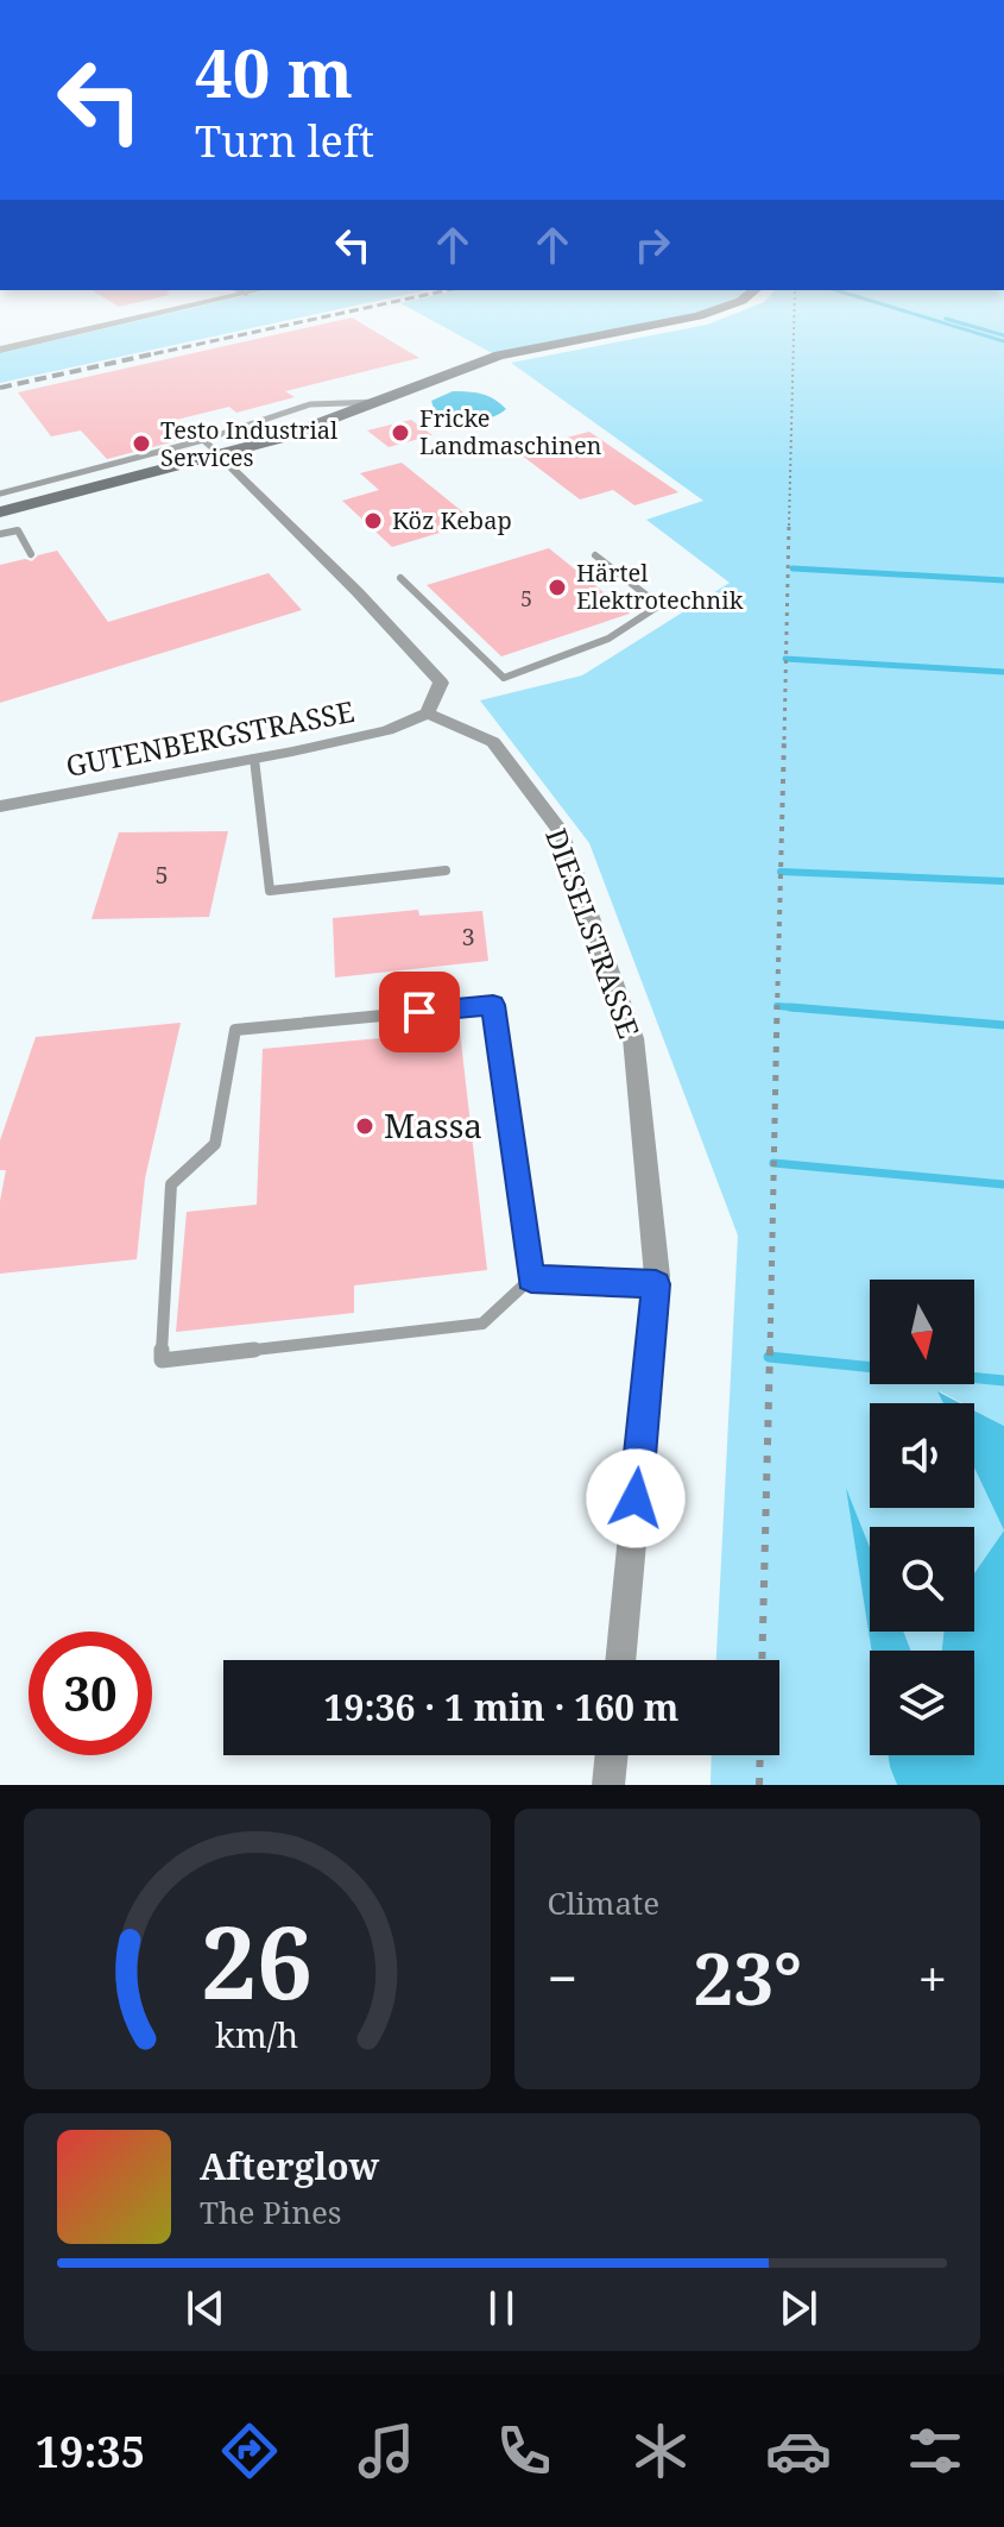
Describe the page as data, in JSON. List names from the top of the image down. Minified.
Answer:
{"streets":{"street":["GUTENBERGSTRASSE","DIESELSTRASSE"]},"crossings":[["GUTENBERGSTRASSE","DIESELSTRASSE"]],"places":["Fricke Landmaschinen","Testo Industrial Services","Köz Kebap","Härtel Elektrotechnik","Massa"],"house_numbers":["5","5","3"],"north":"bottom","page":{"turn":["40 m","Turn left"],"limit":"30","trip":"19:36 · 1 min · 160 m","tile":"Climate","heat":["−","23°","+"],"song":["Afterglow","The Pines"],"tabs":"19:35","gauge":["26","km/h"]}}
